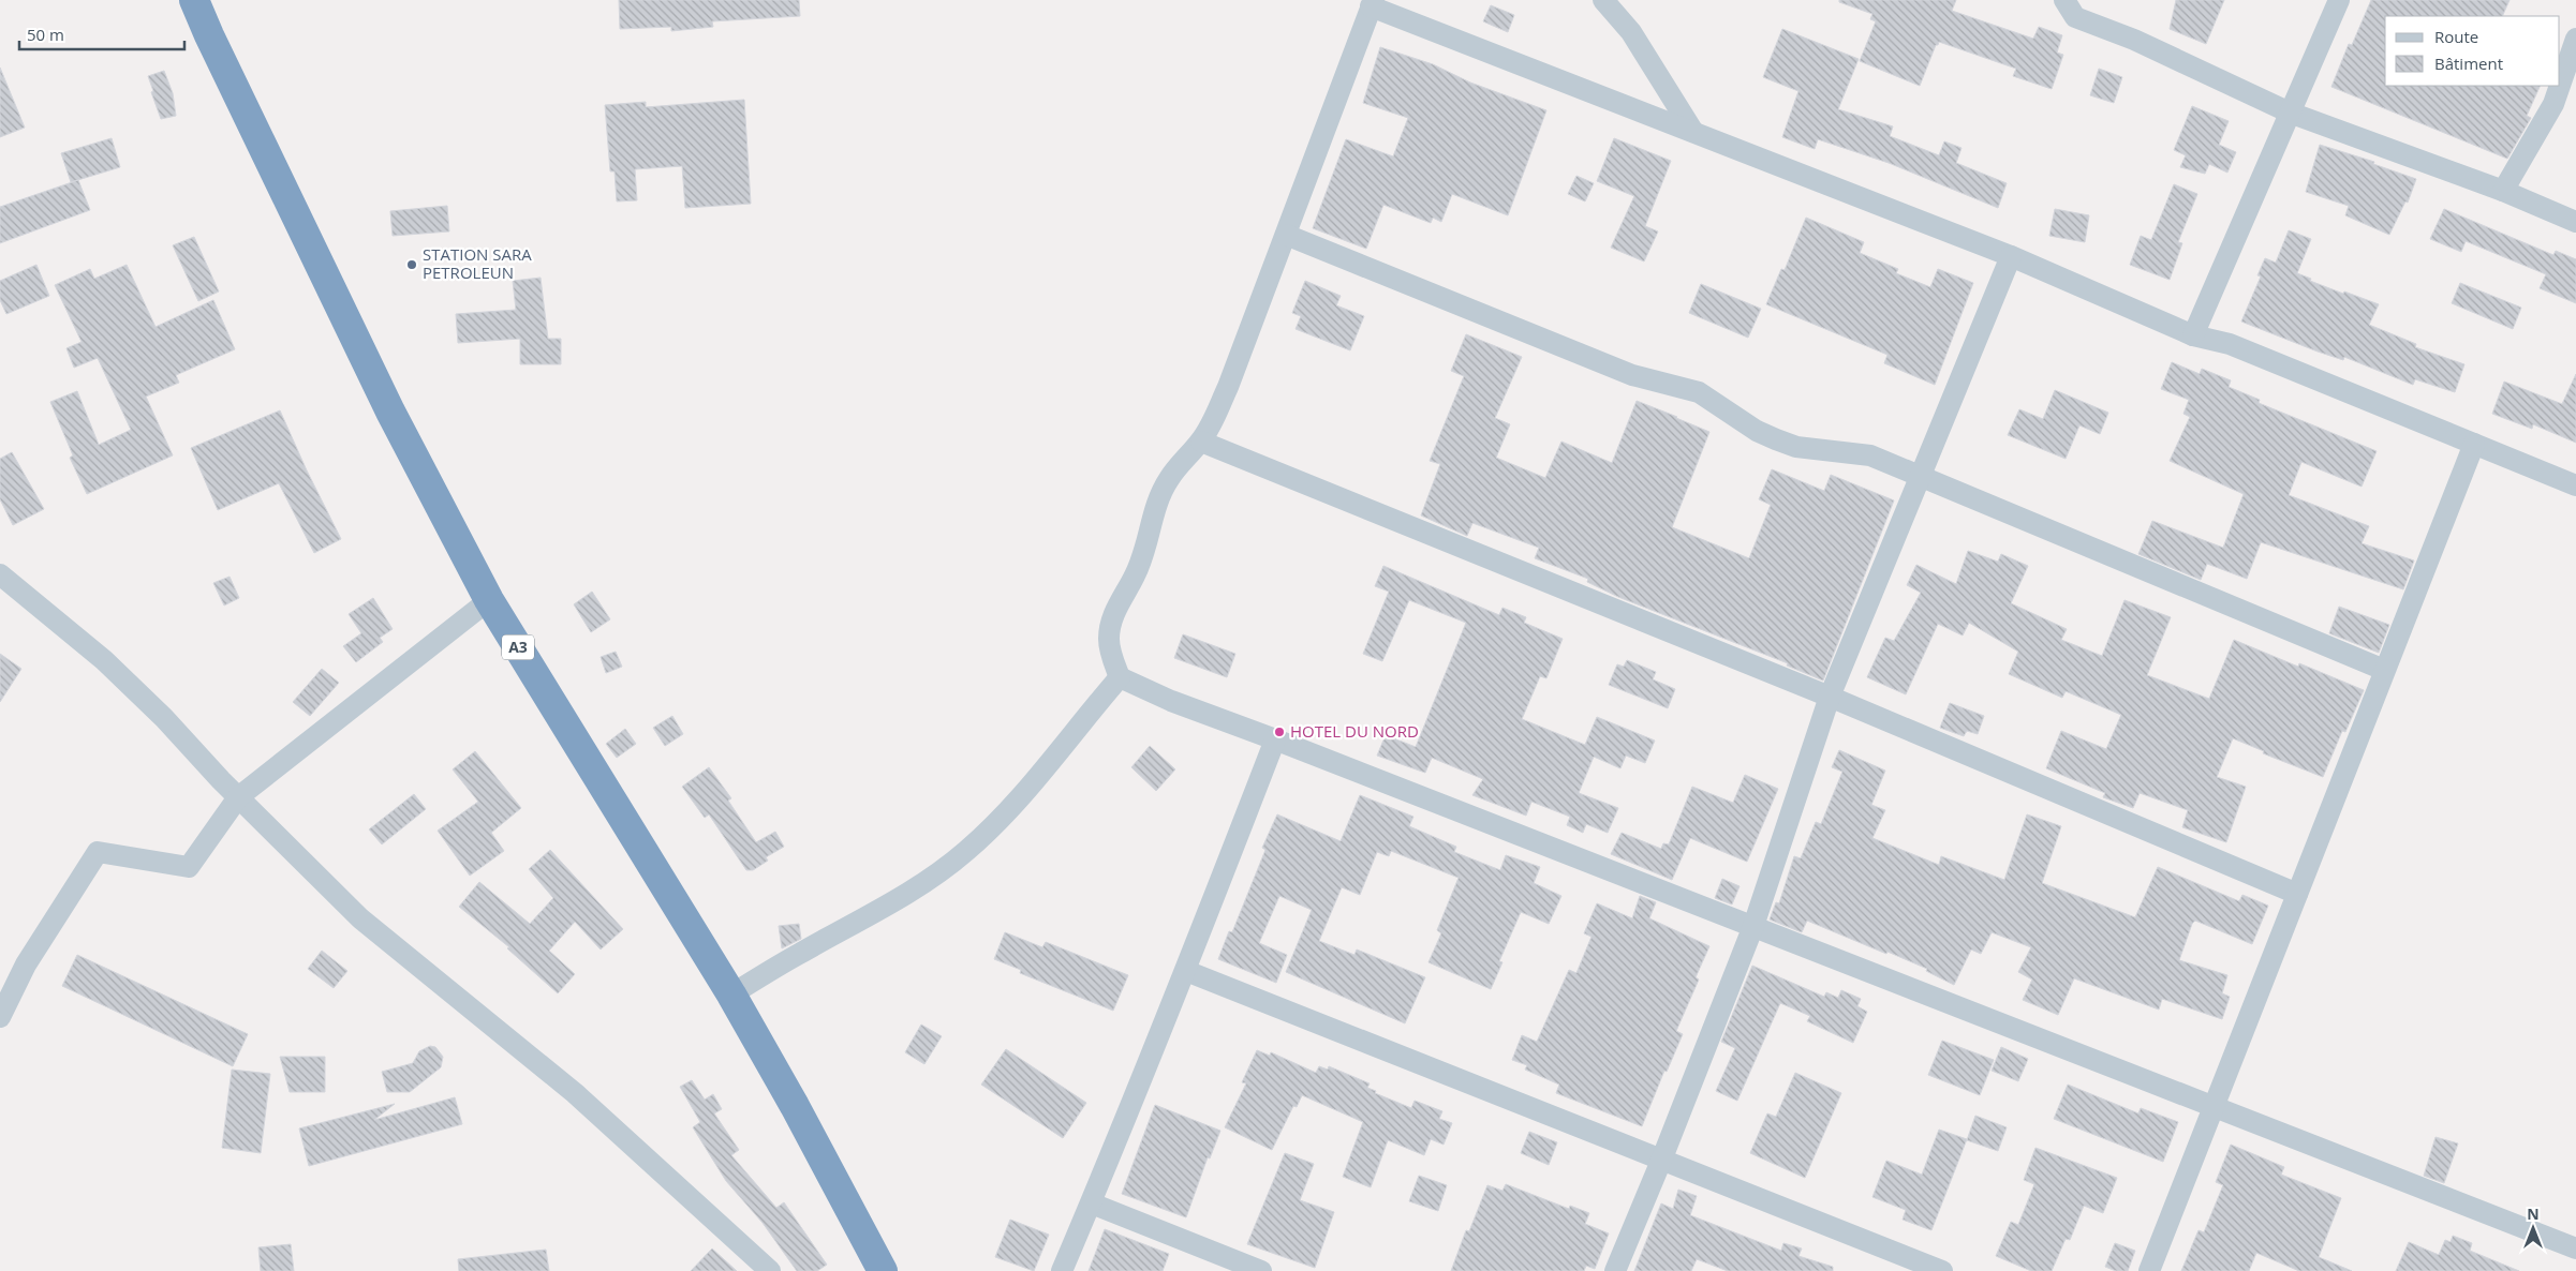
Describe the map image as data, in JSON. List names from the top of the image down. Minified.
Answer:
{"streets":{"highway":["A3"]},"places":["STATION SARA PETROLEUN","HOTEL DU NORD"],"legend":["Route","Bâtiment"],"scale_bar":"50 m","north":"top"}
